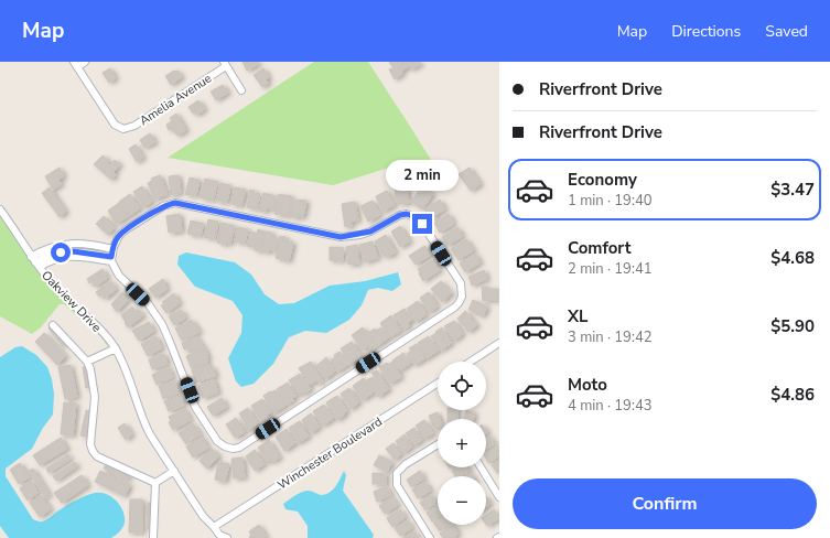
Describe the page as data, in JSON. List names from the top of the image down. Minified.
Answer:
{"streets":{"street":["Amelia Avenue","Oakview Drive","Winchester Boulevard"]},"crossings":[["Oakview Drive","Winchester Boulevard"]],"page":{"header":"Map","nav":["Map","Directions","Saved"],"banner":["Riverfront Drive","Riverfront Drive"],"list":[{"name":"Economy","note":"1 min · 19:40","value":"$3.47"},{"name":"Comfort","note":"2 min · 19:41","value":"$4.68"},{"name":"XL","note":"3 min · 19:42","value":"$5.90"},{"name":"Moto","note":"4 min · 19:43","value":"$4.86"}],"bubble":"2 min","map_buttons":["+","−"],"buttons":"Confirm"}}
